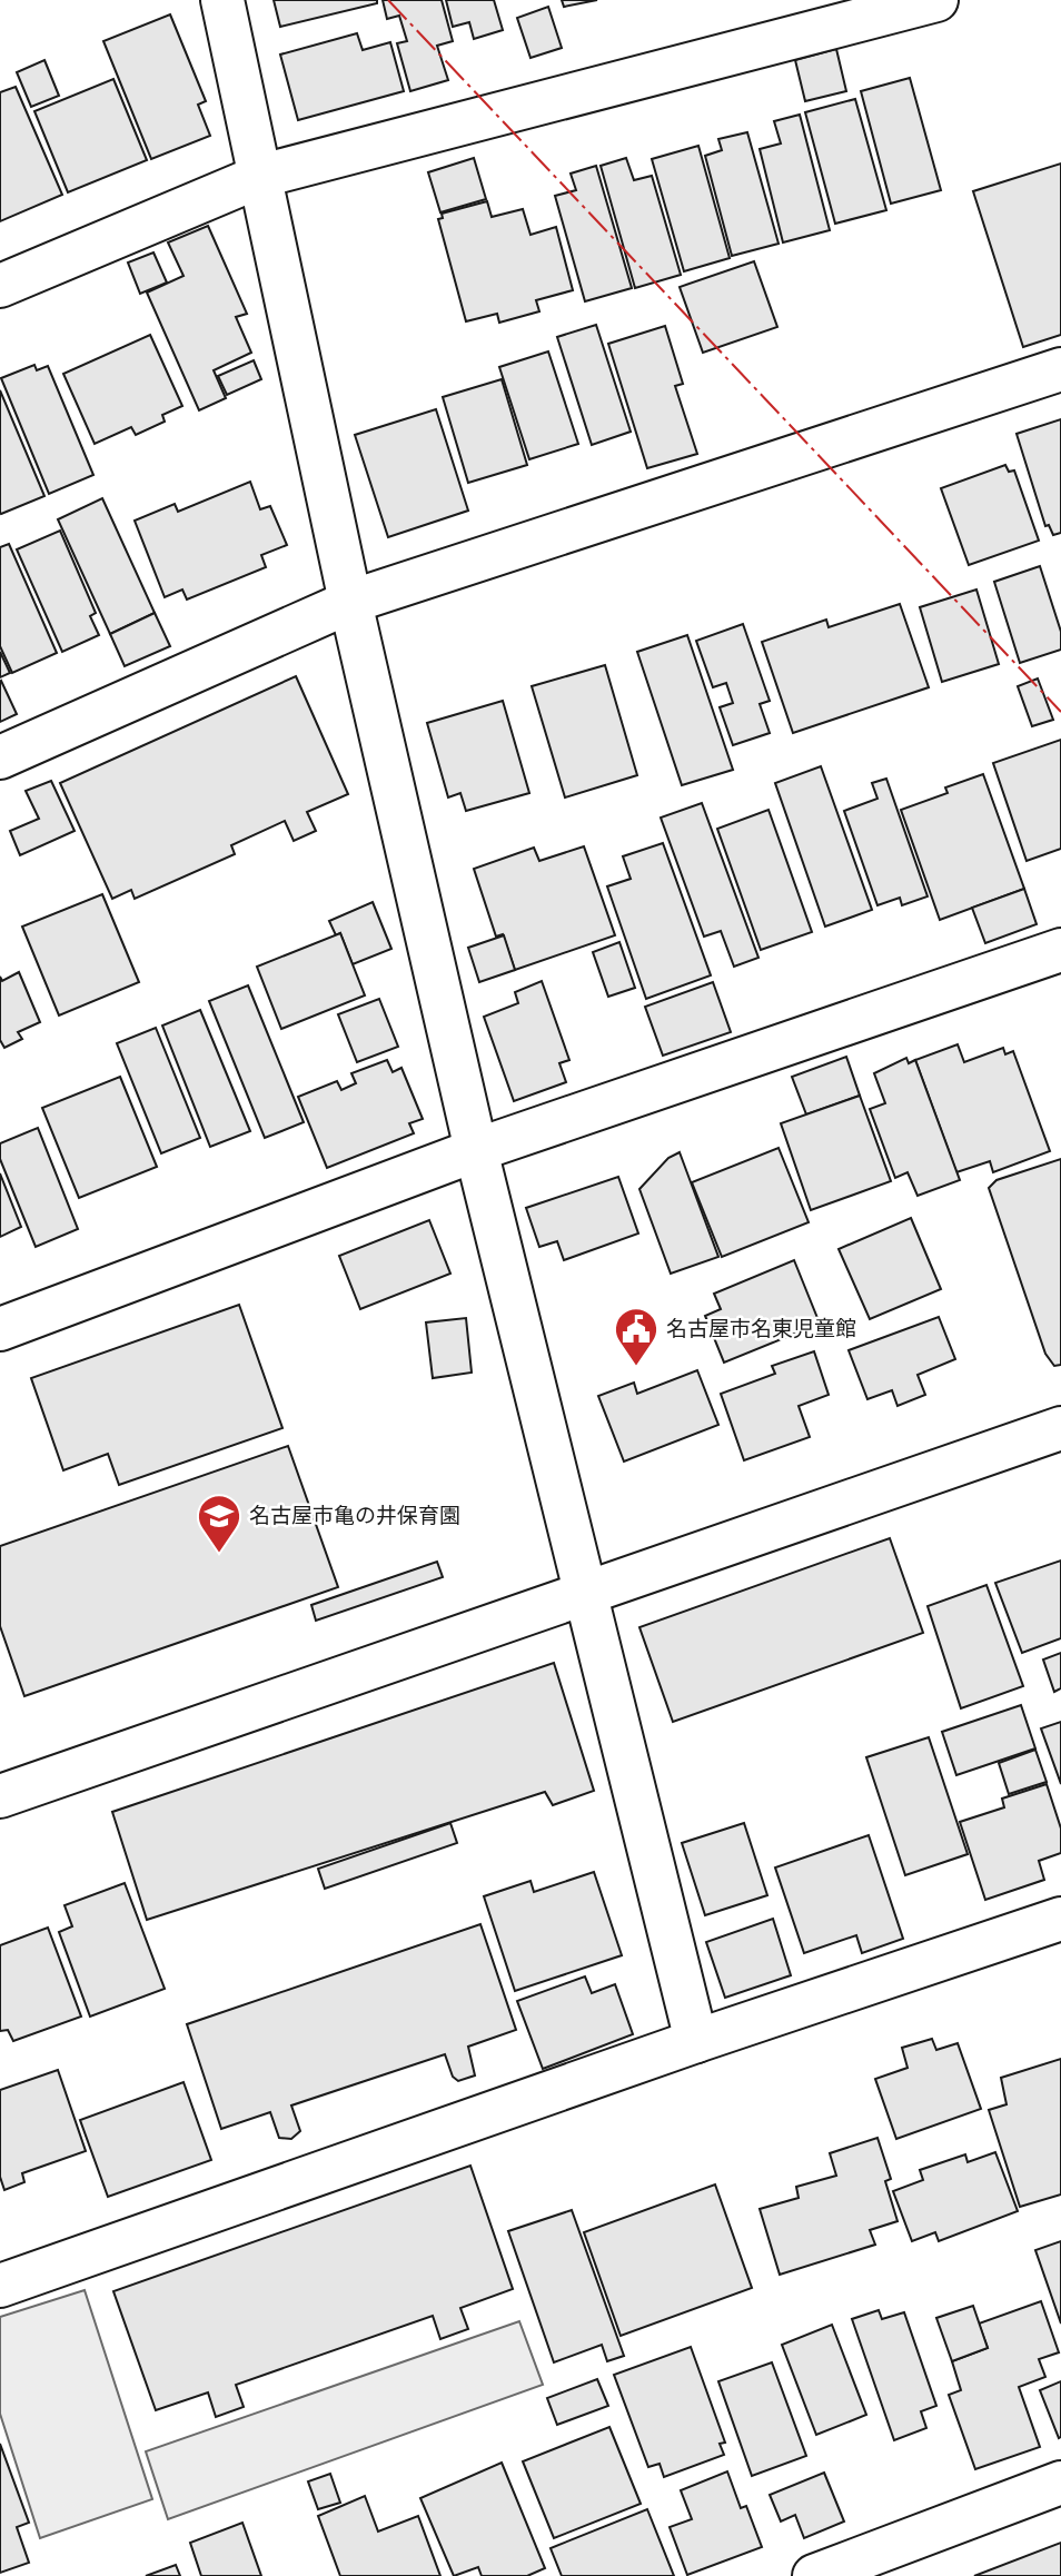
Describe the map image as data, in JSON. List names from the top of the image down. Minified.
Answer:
{"places":{"public building":["名古屋市名東児童館"],"school or university":["名古屋市亀の井保育園"]}}
